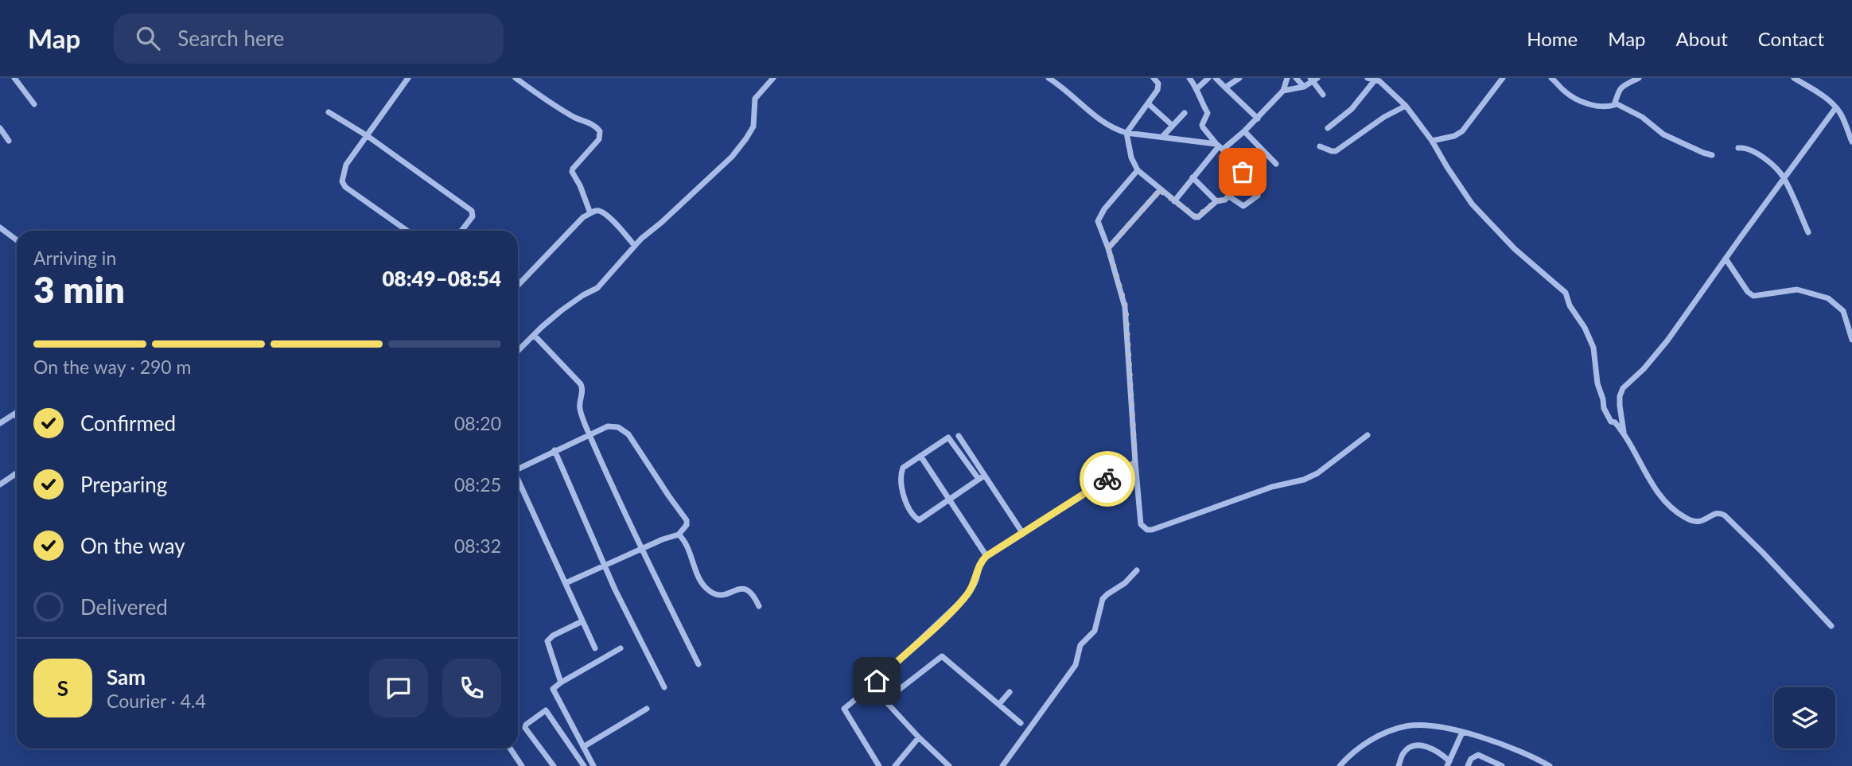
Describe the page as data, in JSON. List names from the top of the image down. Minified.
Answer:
{"page":{"header":"Map","search":"Search here","nav":["Home","Map","About","Contact"],"heading":["3 min","Arriving in","08:49–08:54"],"panel":["Sam","Courier · 4.4"],"bar":"On the way · 290 m","list":[["Confirmed","08:20"],["Preparing","08:25"],["On the way","08:32"],"Delivered"],"round":"S"}}
